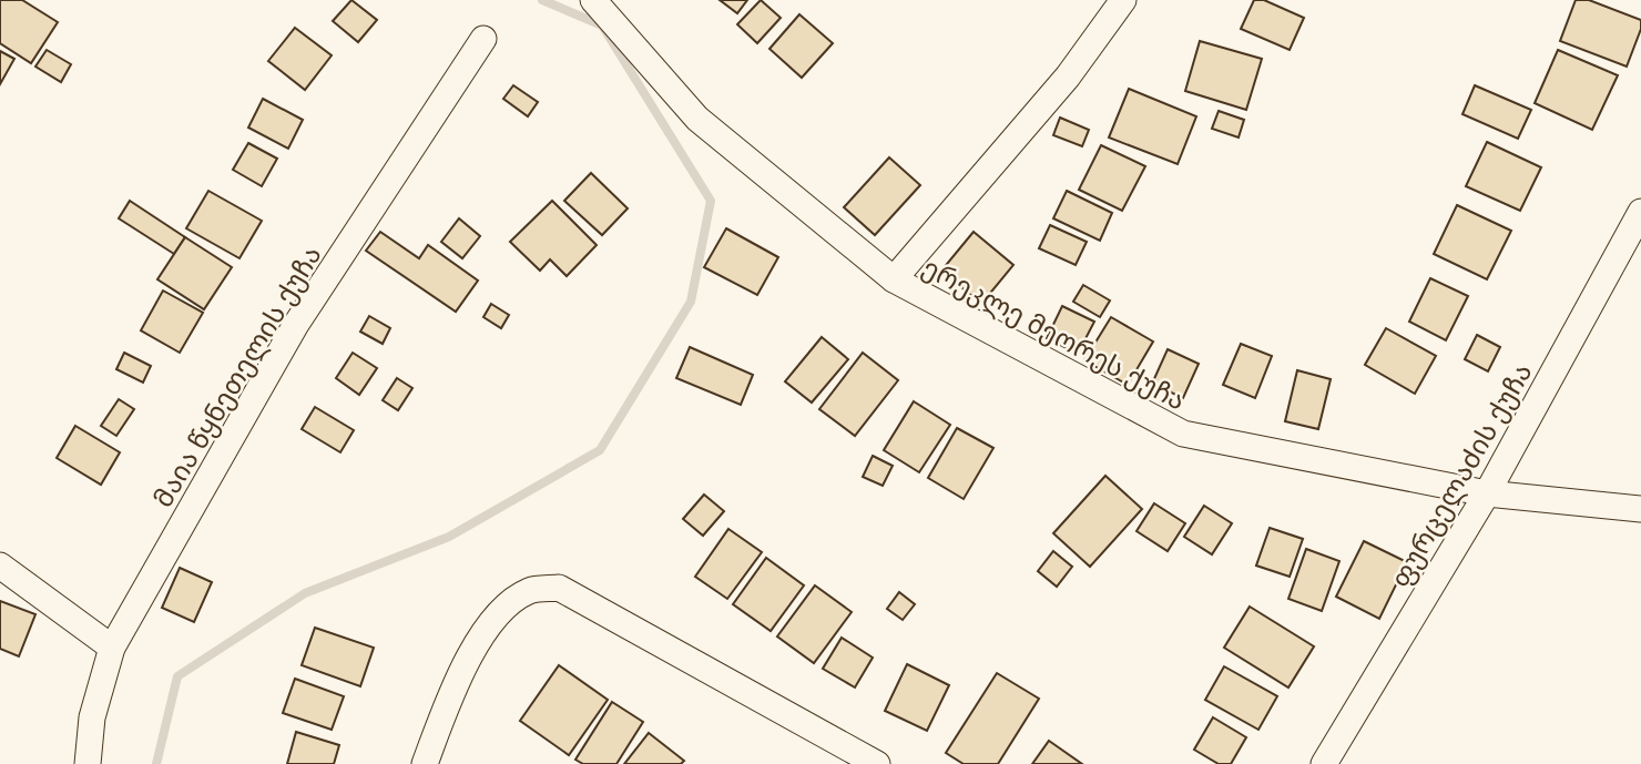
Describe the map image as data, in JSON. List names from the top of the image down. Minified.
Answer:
{"streets":{"street":["ერეკლე მეორეს ქუჩა","მაია წყნეთელის ქუჩა","ფურცელაძის ქუჩა"]},"crossings":[["ერეკლე მეორეს ქუჩა","ფურცელაძის ქუჩა"]]}
